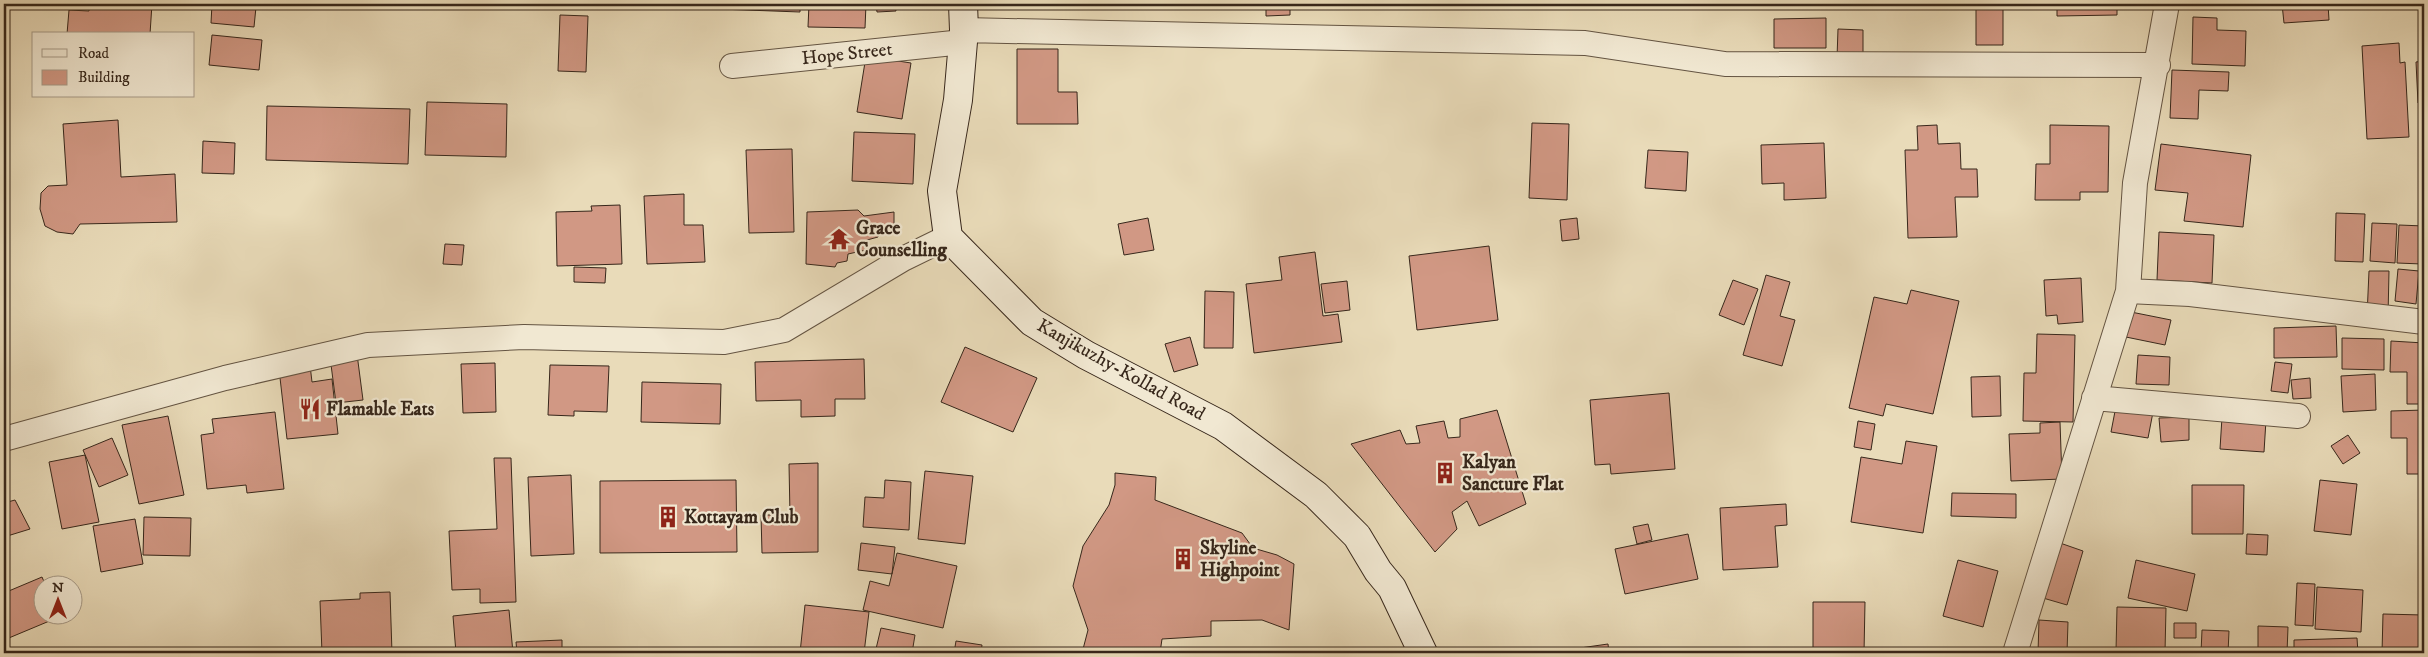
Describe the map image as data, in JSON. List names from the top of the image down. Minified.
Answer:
{"streets":{"main road":["Kanjikuzhy-Kollad Road"],"street":["Hope Street"]},"places":{"temple":["Grace Counselling"],"restaurant":["Flamable Eats"],"building":["Kalyan Sancture Flat","Kottayam Club","Skyline Highpoint"]},"legend":["Road","Building"],"north":"top"}
